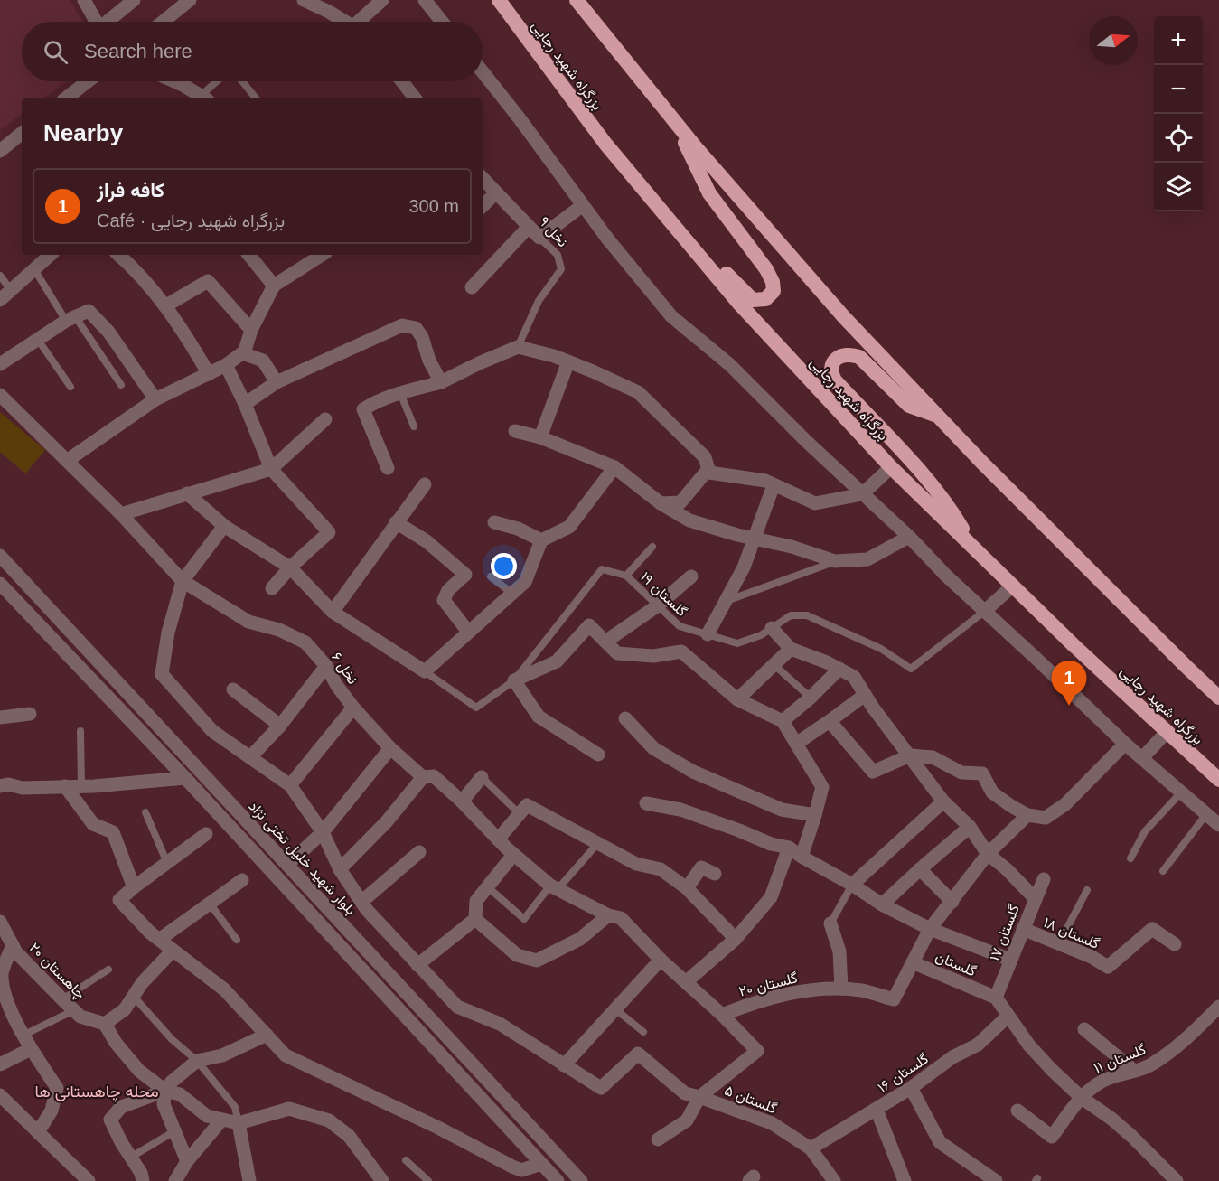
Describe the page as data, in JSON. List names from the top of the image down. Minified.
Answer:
{"streets":{"highway":["بزرگراه شهید رجایی"],"street":["نخل ۹","نخل ۶","بلوار شهید خلیل تختی نژاد","گلستان ۱۷","گلستان ۱۸","گلستان","چاهستان ۲۰","گلستان ۲۰","گلستان ۱۱","گلستان ۱۶","گلستان ۵"],"lane":["گلستان ۱۹"]},"crossings":[["گلستان ۱۷","گلستان ۱۸"],["گلستان ۱۷","گلستان"],["گلستان","گلستان ۲۰"],["گلستان ۱۶","گلستان ۵"]],"districts":["محله چاهستانی ها"],"north":"right","page":{"map_buttons":["+","−"],"search":"Search here","heading":"Nearby","list":[{"mark":"1","name":"کافه فراز","note":"Café · بزرگراه شهید رجایی","value":"300 m"}],"pins":"1"}}
